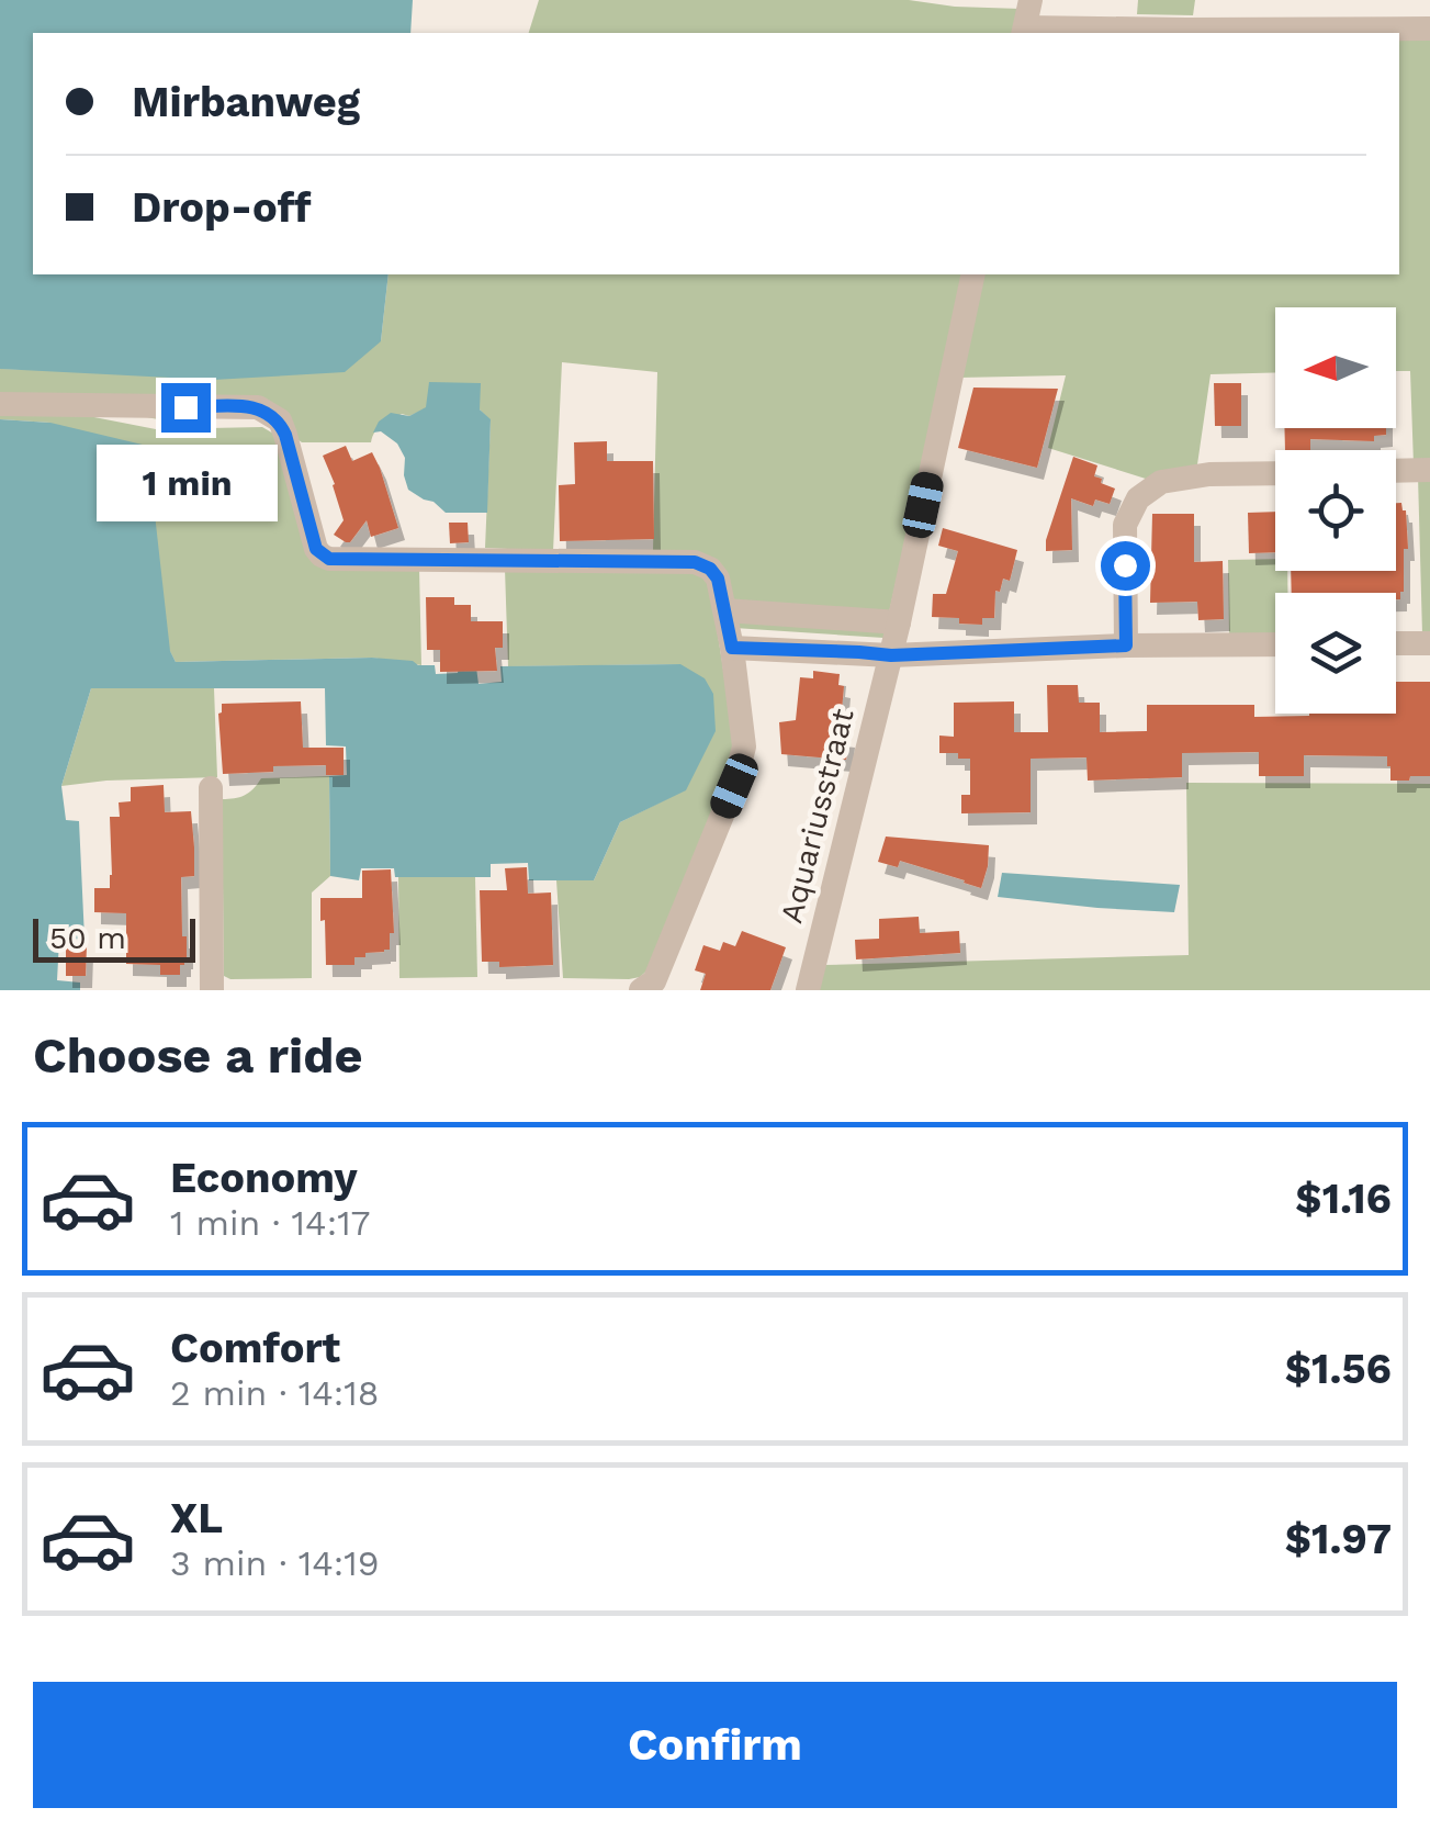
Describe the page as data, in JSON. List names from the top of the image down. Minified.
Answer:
{"streets":{"street":["Aquariusstraat"]},"scale_bar":"50 m","north":"left","page":{"banner":["Mirbanweg","Drop-off"],"bubble":"1 min","scale":"50 m","heading":"Choose a ride","list":[{"name":"Economy","note":"1 min · 14:17","value":"$1.16"},{"name":"Comfort","note":"2 min · 14:18","value":"$1.56"},{"name":"XL","note":"3 min · 14:19","value":"$1.97"}],"buttons":"Confirm"}}
